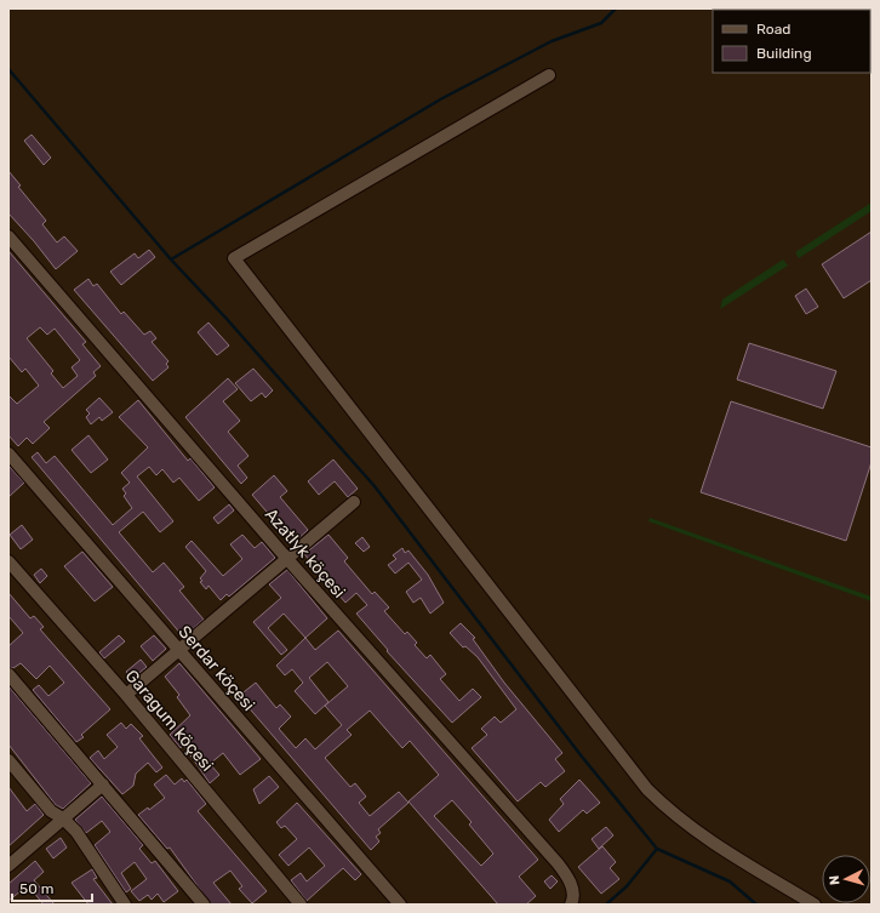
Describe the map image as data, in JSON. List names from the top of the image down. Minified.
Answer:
{"streets":{"street":["Azatlyk köçesi","Serdar köçesi","Garagum köçesi"]},"legend":["Road","Building"],"scale_bar":"50 m","north":"left"}
